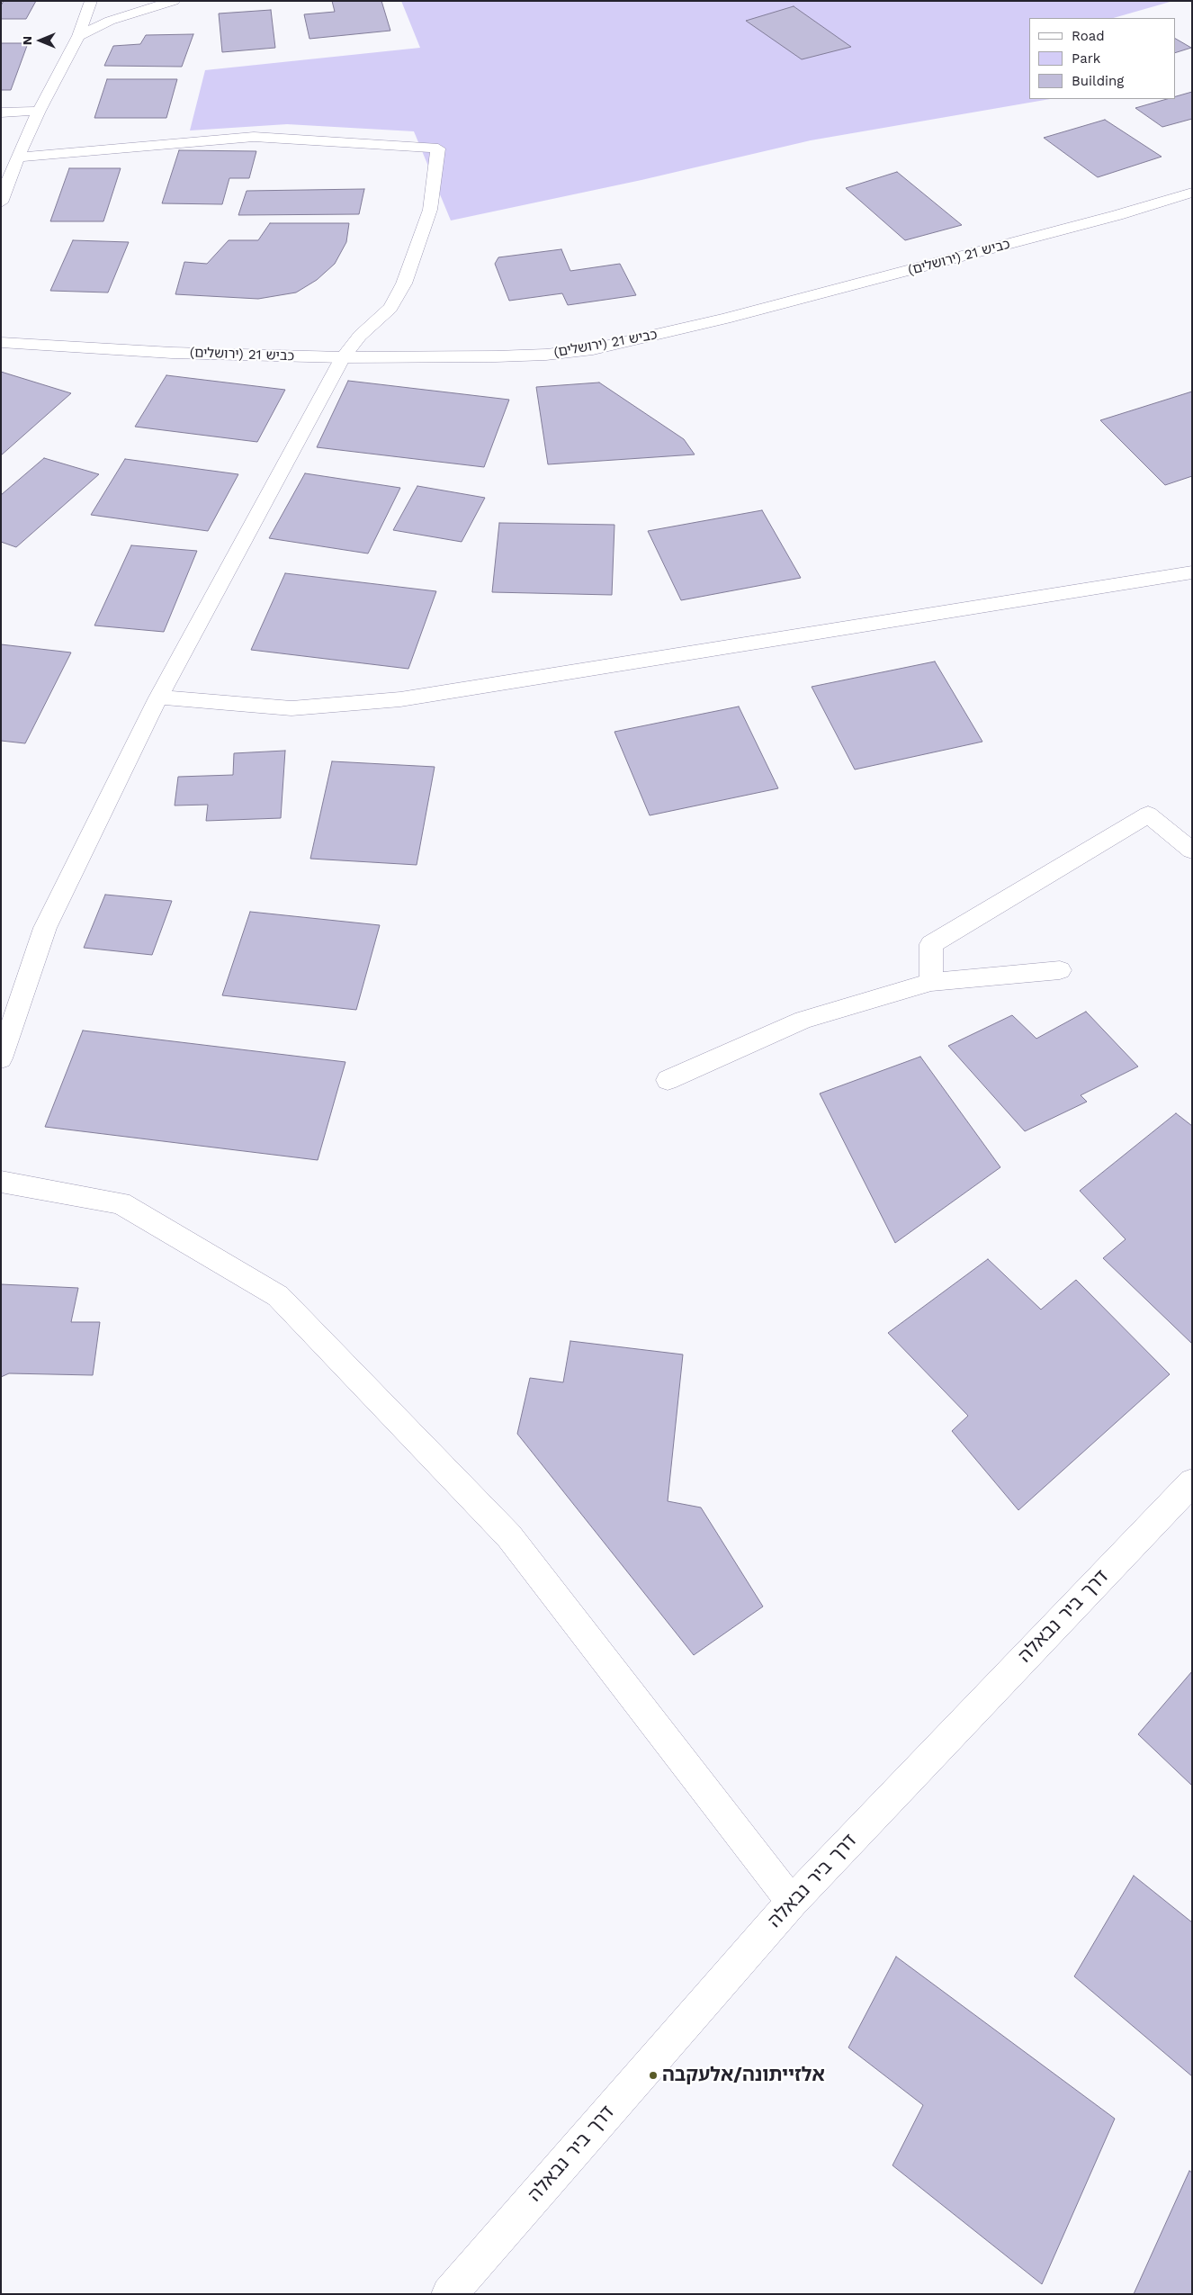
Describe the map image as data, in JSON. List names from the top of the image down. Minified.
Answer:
{"streets":{"street":["כביש 21 (ירושלים)","דרך ביר נבאלה"]},"places":["אלזייתונה/אלעקבה"],"legend":["Road","Park","Building"],"north":"left"}
